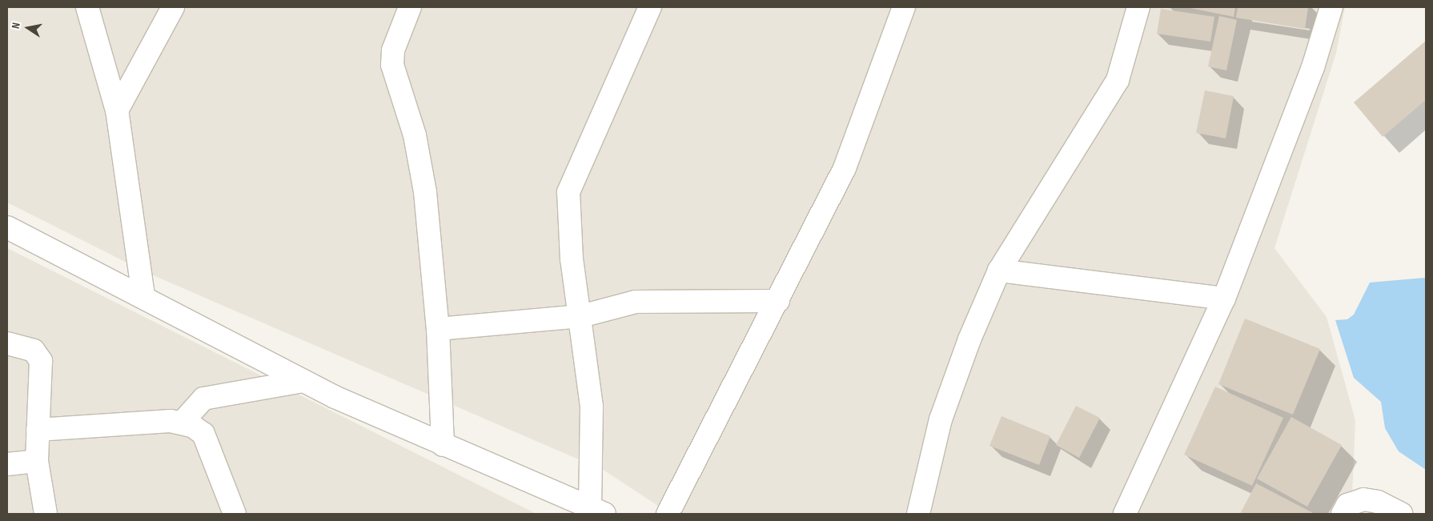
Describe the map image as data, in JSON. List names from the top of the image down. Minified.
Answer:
{"north":"left"}
